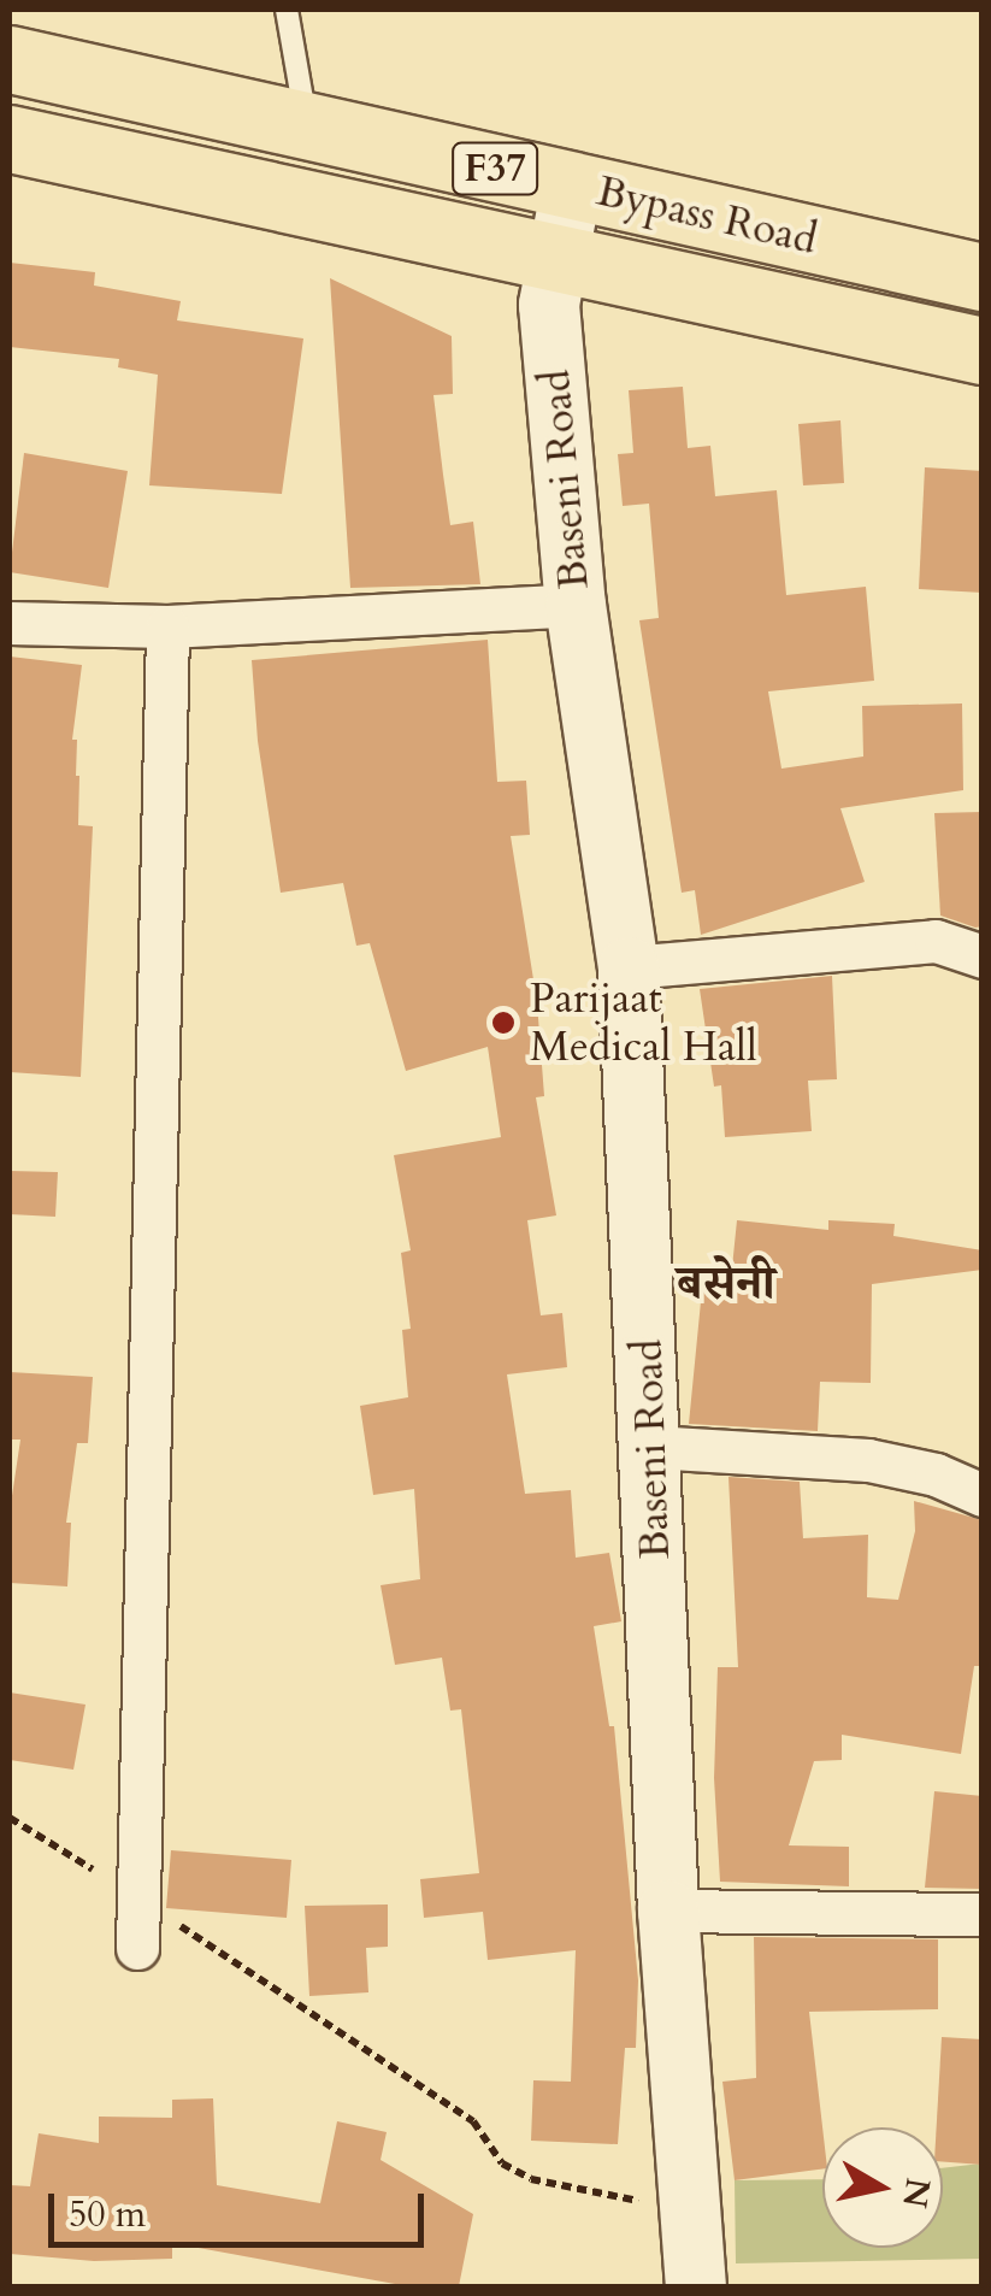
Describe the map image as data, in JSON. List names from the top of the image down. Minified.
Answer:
{"streets":{"highway":["F37","Bypass Road"],"street":["Baseni Road"]},"crossings":[["Bypass Road","Baseni Road"]],"districts":["बसेनी"],"places":["Parijaat Medical Hall"],"scale_bar":"50 m","north":"right"}
